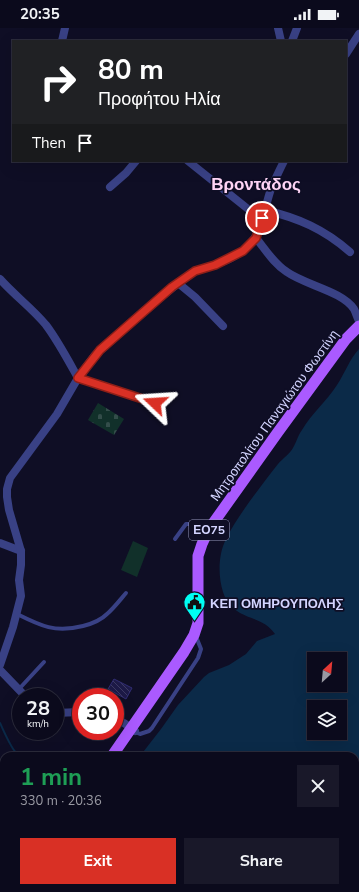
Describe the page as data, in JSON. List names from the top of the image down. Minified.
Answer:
{"streets":{"main road":["Μητροπολίτου Παναγιώτου Φωστίνη","ΕΟ75"]},"districts":["Βροντάδος"],"places":{"public building":["ΚΕΠ ΟΜΗΡΟΥΠΟΛΗΣ"]},"north":"top right","page":{"status":"20:35","turn":["80 m","Προφήτου Ηλία"],"then":"Then","speed":"28 km/h","limit":"30","heading":["1 min","330 m · 20:36"],"buttons":["Exit","Share"]}}
